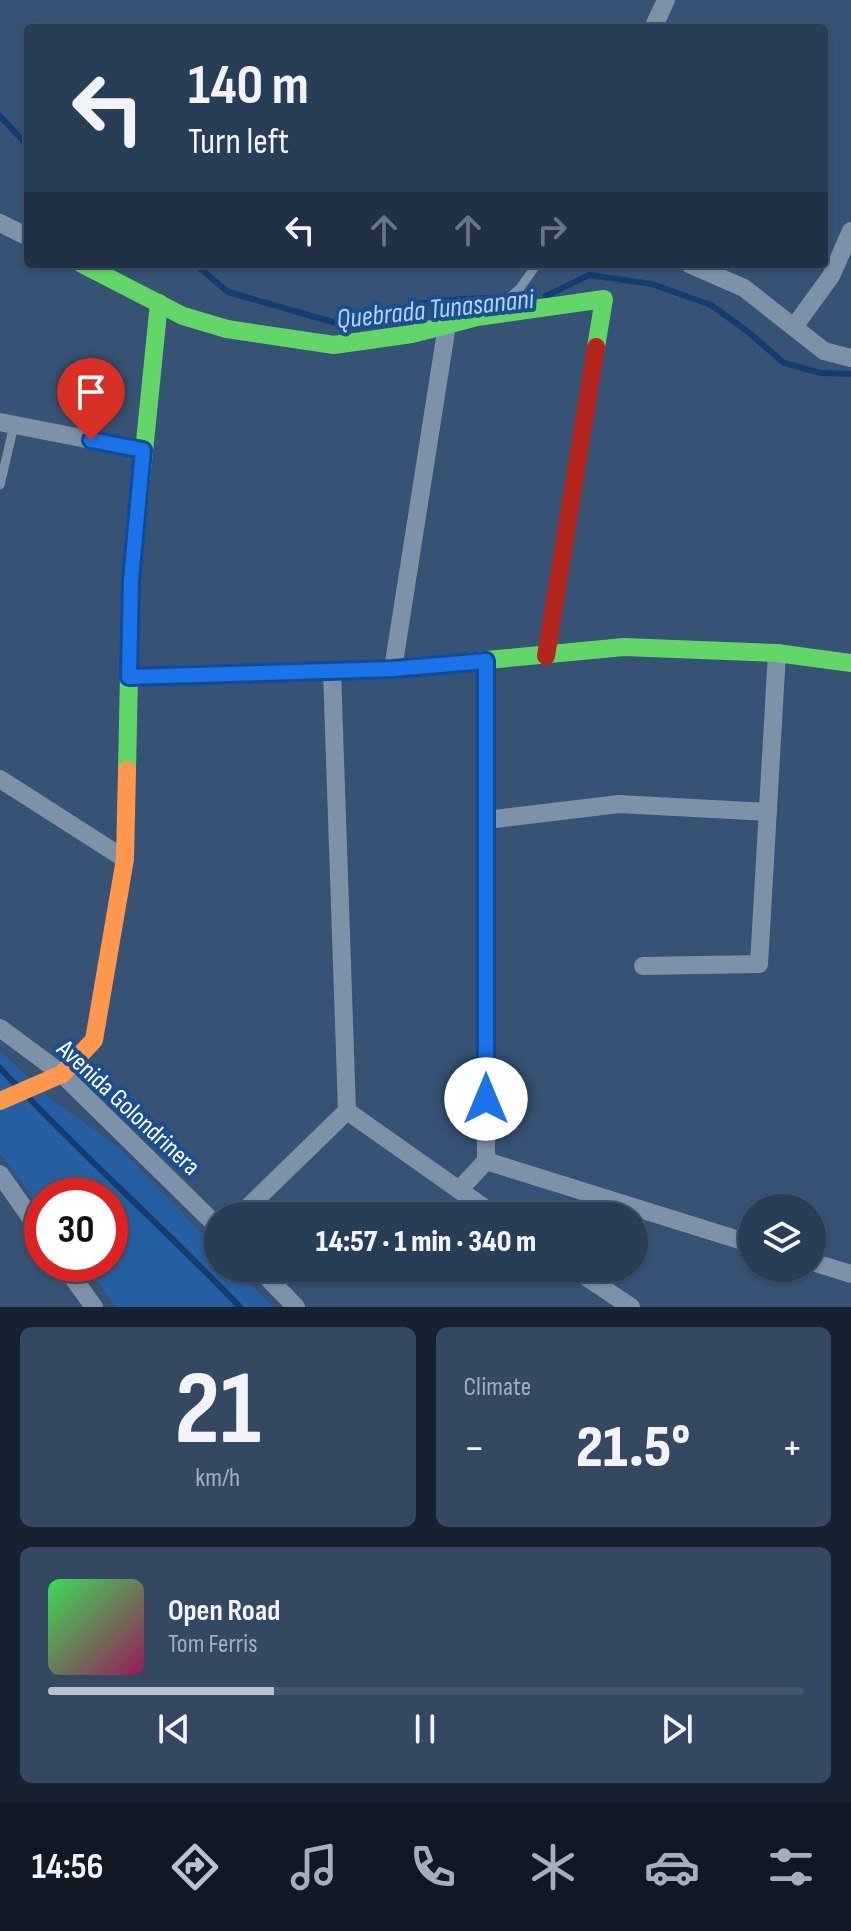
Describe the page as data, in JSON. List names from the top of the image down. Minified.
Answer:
{"streets":{"street":["Avenida Golondrinera"]},"water":["Quebrada Tunasanani"],"page":{"turn":["140 m","Turn left"],"limit":"30","trip":"14:57 · 1 min · 340 m","tile":[["21","km/h"],"Climate"],"heat":["−","21.5°","+"],"song":["Open Road","Tom Ferris"],"tabs":"14:56"}}
